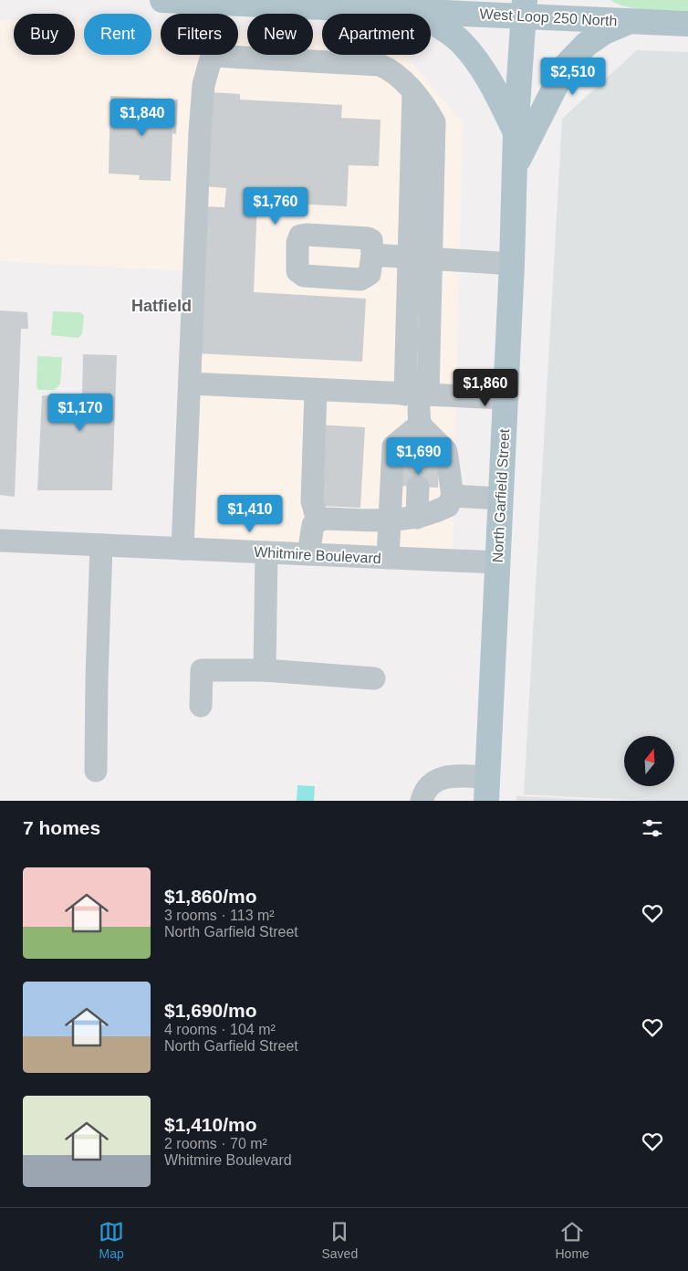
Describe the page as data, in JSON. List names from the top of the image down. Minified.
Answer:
{"streets":{"main road":["West Loop 250 North","North Garfield Street"],"street":["Whitmire Boulevard"]},"crossings":[["West Loop 250 North","North Garfield Street"],["North Garfield Street","Whitmire Boulevard"]],"districts":["Hatfield"],"north":"top","page":{"chip":["Buy","Rent","Filters","New","Apartment"],"price":["$2,510","$1,840","$1,760","$1,860","$1,170","$1,690","$1,410"],"heading":"7 homes","list":[{"name":"$1,860/mo","note":"3 rooms · 113 m² · North Garfield Street"},{"name":"$1,690/mo","note":"4 rooms · 104 m² · North Garfield Street"},{"name":"$1,410/mo","note":"2 rooms · 70 m² · Whitmire Boulevard"}],"tabs":["Map","Saved","Home"]}}
